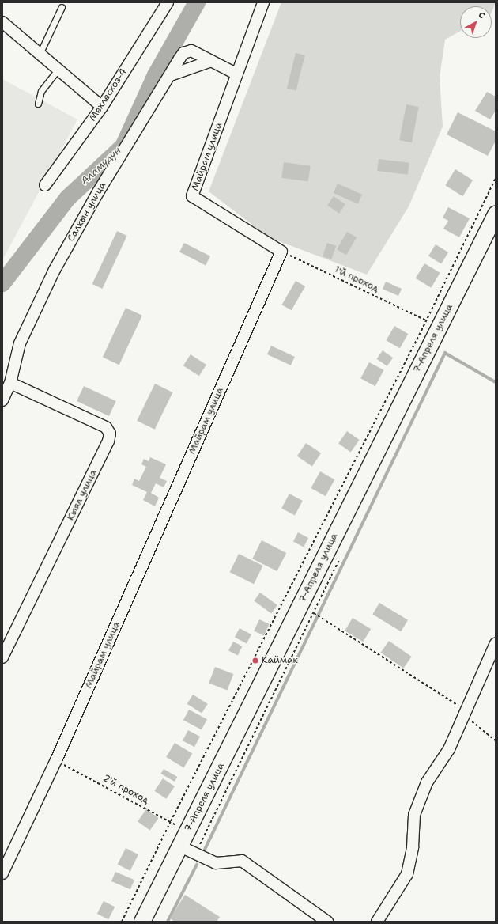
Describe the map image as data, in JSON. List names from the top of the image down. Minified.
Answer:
{"streets":{"main road":["7-Апреля улица"],"street":["Мехлесхоз-4","Майрам улица","Салкын улица","Кыял улица"],"path":["1'й проход","2'й проход"]},"crossings":[["Майрам улица","Салкын улица"],["Майрам улица","1'й проход"],["Майрам улица","2'й проход"],["Салкын улица","Кыял улица"],["7-Апреля улица","2'й проход"]],"water":["Аламүдүн"],"places":["Каймак"],"north":"top right"}
